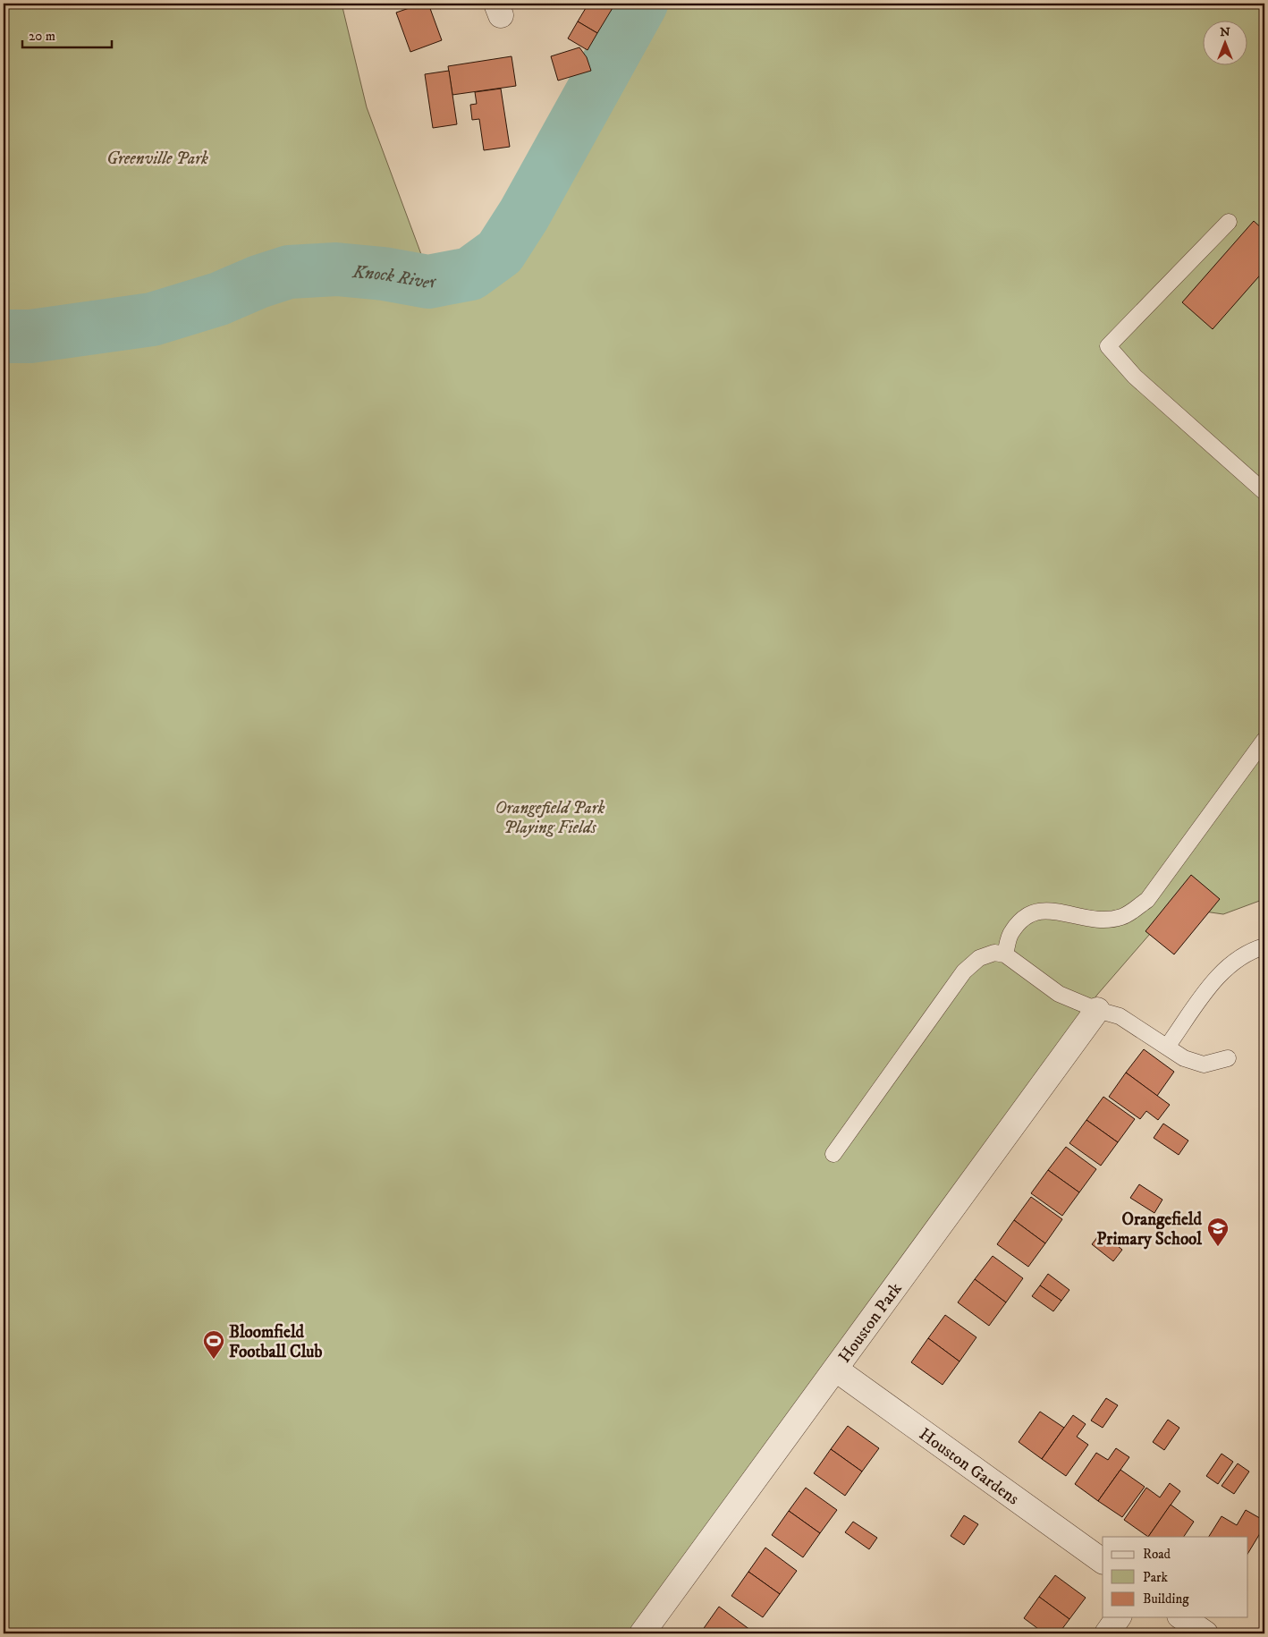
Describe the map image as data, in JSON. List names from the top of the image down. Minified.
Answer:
{"streets":{"street":["Houston Park","Houston Gardens"]},"crossings":[["Houston Park","Houston Gardens"]],"water":["Knock River"],"parks":["Greenville Park","Orangefield Park Playing Fields"],"places":{"school or university":["Orangefield Primary School"],"sports":["Bloomfield Football Club"]},"legend":["Road","Park","Building"],"scale_bar":"20 m","north":"top"}
